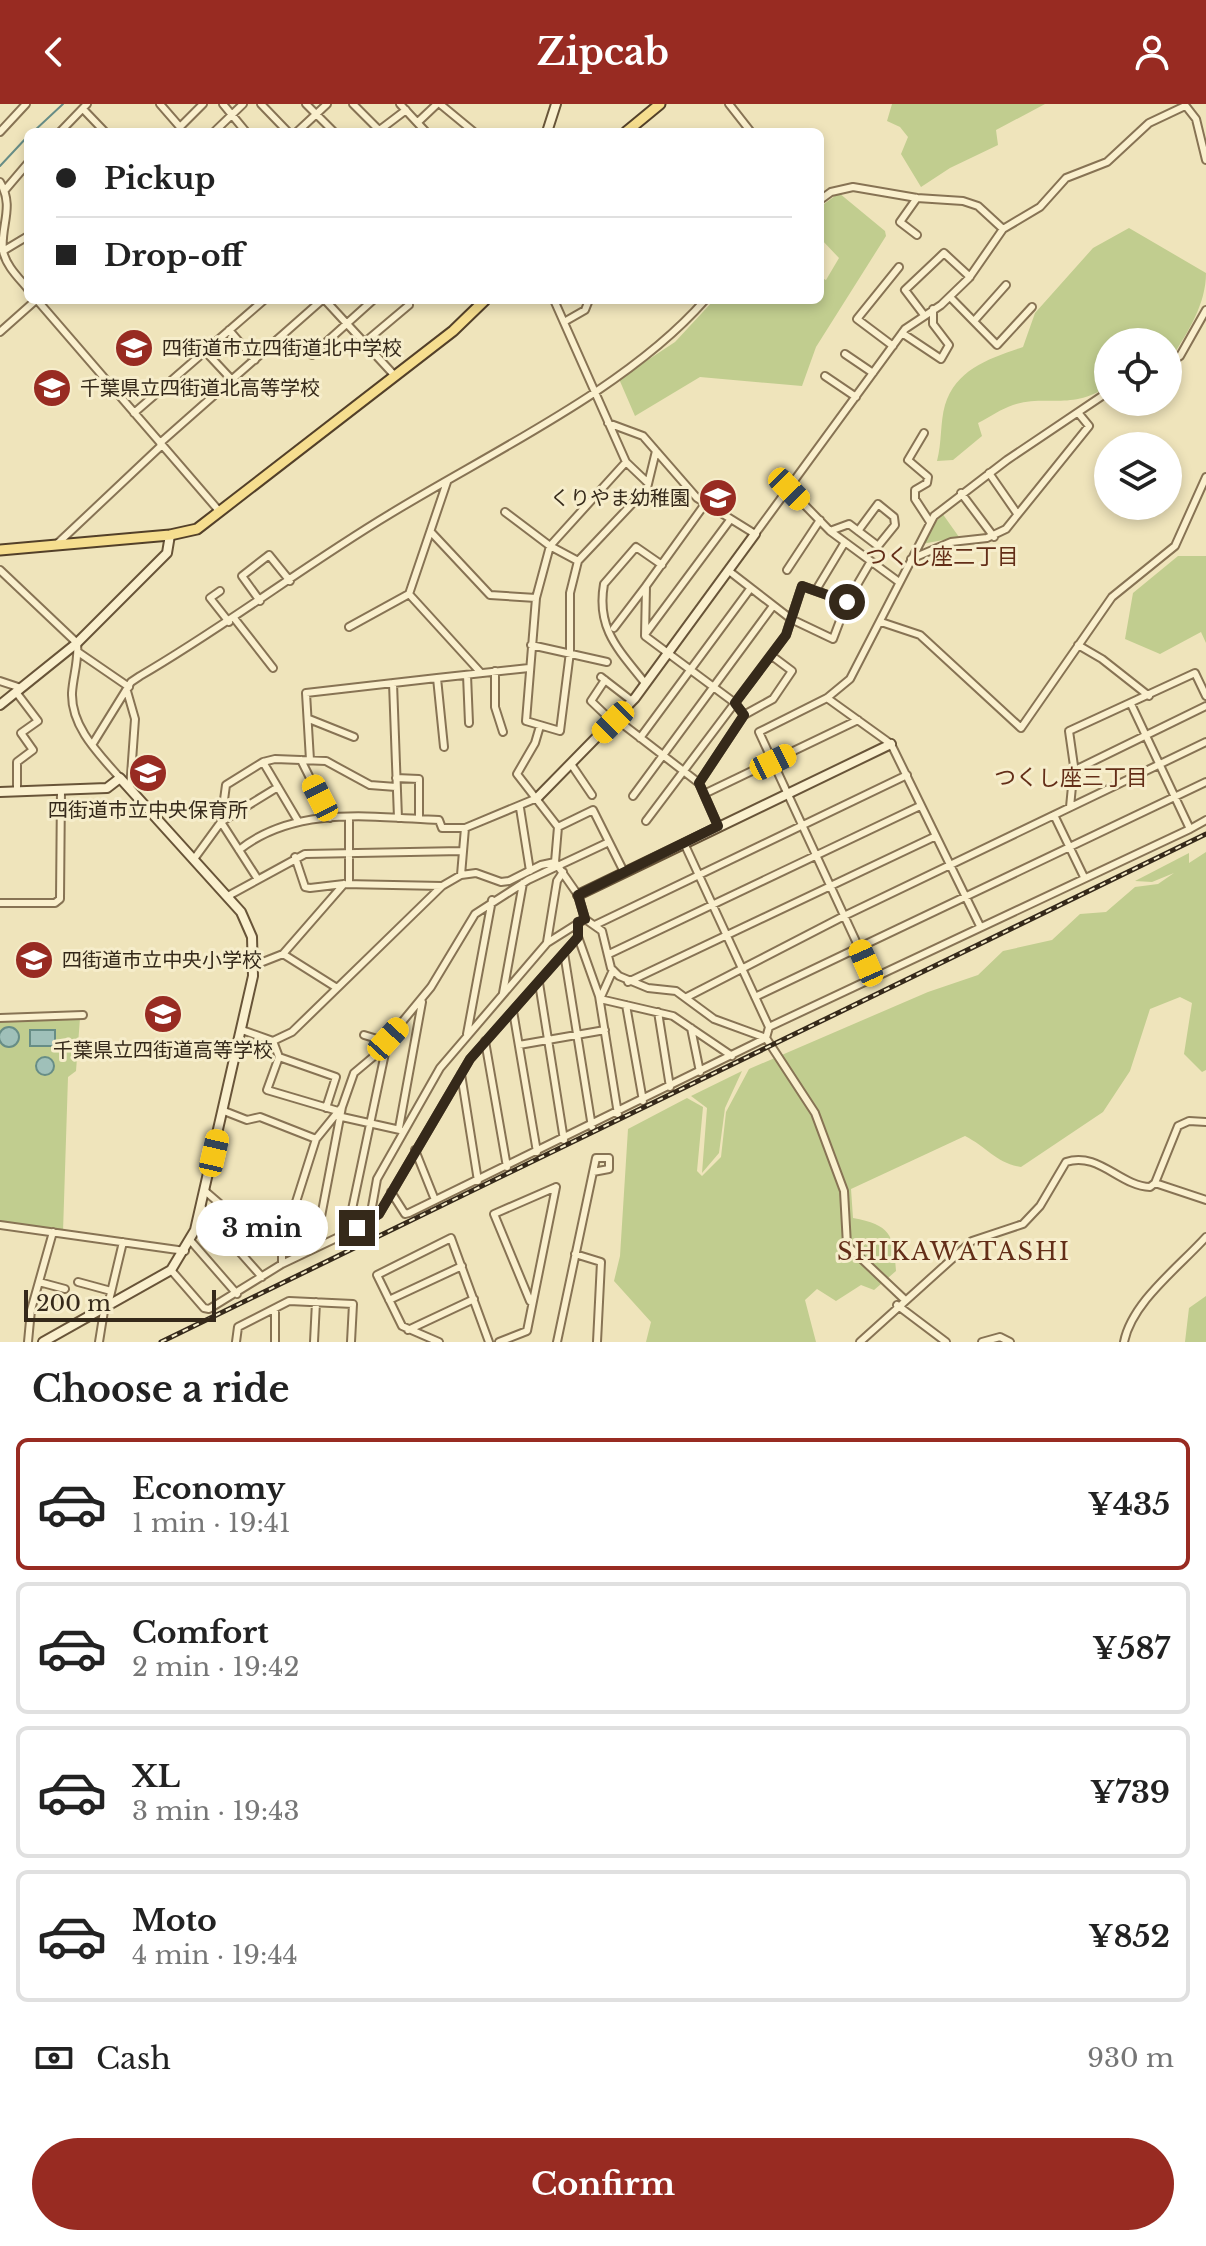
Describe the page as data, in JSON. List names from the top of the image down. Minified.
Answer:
{"districts":["つくし座二丁目","つくし座三丁目","SHIKAWATASHI"],"places":{"school or university":["四街道市立四街道北中学校","千葉県立四街道北高等学校","くりやま幼稚園","四街道市立中央保育所","四街道市立中央小学校","千葉県立四街道高等学校"]},"scale_bar":"200 m","page":{"header":"Zipcab","banner":["Pickup","Drop-off"],"bubble":"3 min","scale":"200 m","heading":"Choose a ride","list":[{"name":"Economy","note":"1 min · 19:41","value":"¥435"},{"name":"Comfort","note":"2 min · 19:42","value":"¥587"},{"name":"XL","note":"3 min · 19:43","value":"¥739"},{"name":"Moto","note":"4 min · 19:44","value":"¥852"}],"pay":["Cash","930 m"],"buttons":"Confirm"}}
